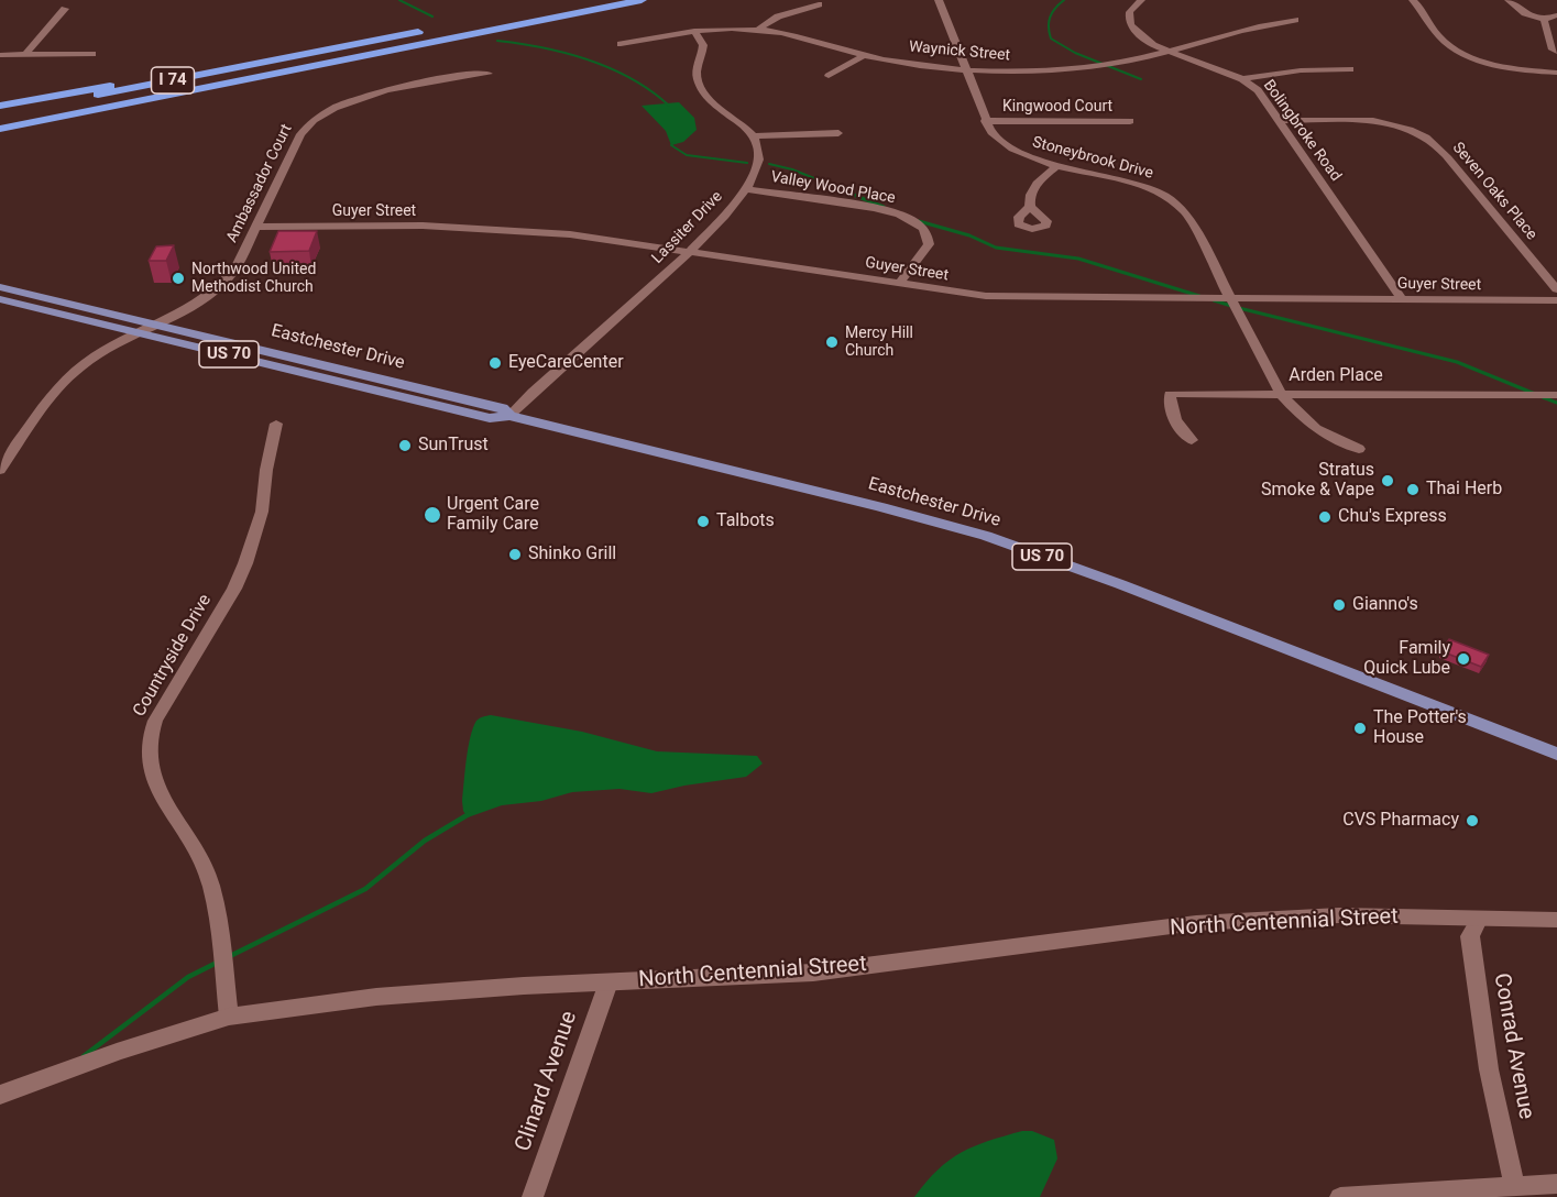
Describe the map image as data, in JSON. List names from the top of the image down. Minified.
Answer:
{"streets":{"highway":["I 74"],"main road":["Eastchester Drive","US 70"],"street":["Waynick Street","Kingwood Court","Bolingbroke Road","Stoneybrook Drive","Ambassador Court","Valley Wood Place","Seven Oaks Place","Guyer Street","Lassiter Drive","Arden Place","Countryside Drive","North Centennial Street","Conrad Avenue","Clinard Avenue"]},"crossings":[["Waynick Street","Bolingbroke Road"],["Waynick Street","Stoneybrook Drive"],["Kingwood Court","Stoneybrook Drive"],["Bolingbroke Road","Seven Oaks Place"],["Bolingbroke Road","Guyer Street"],["Stoneybrook Drive","Guyer Street"],["Stoneybrook Drive","Arden Place"],["Ambassador Court","Guyer Street"],["Ambassador Court","Eastchester Drive"],["Valley Wood Place","Guyer Street"],["Valley Wood Place","Lassiter Drive"],["Guyer Street","Lassiter Drive"],["Lassiter Drive","Eastchester Drive"],["Countryside Drive","North Centennial Street"],["North Centennial Street","Conrad Avenue"],["North Centennial Street","Clinard Avenue"]],"places":["Northwood United Methodist Church","Mercy Hill Church","EyeCareCenter","SunTrust","Stratus Smoke & Vape","Thai Herb","Urgent Care Family Care","Chu's Express","Talbots","Shinko Grill","Gianno's","Family Quick Lube","The Potter's House","CVS Pharmacy"]}
